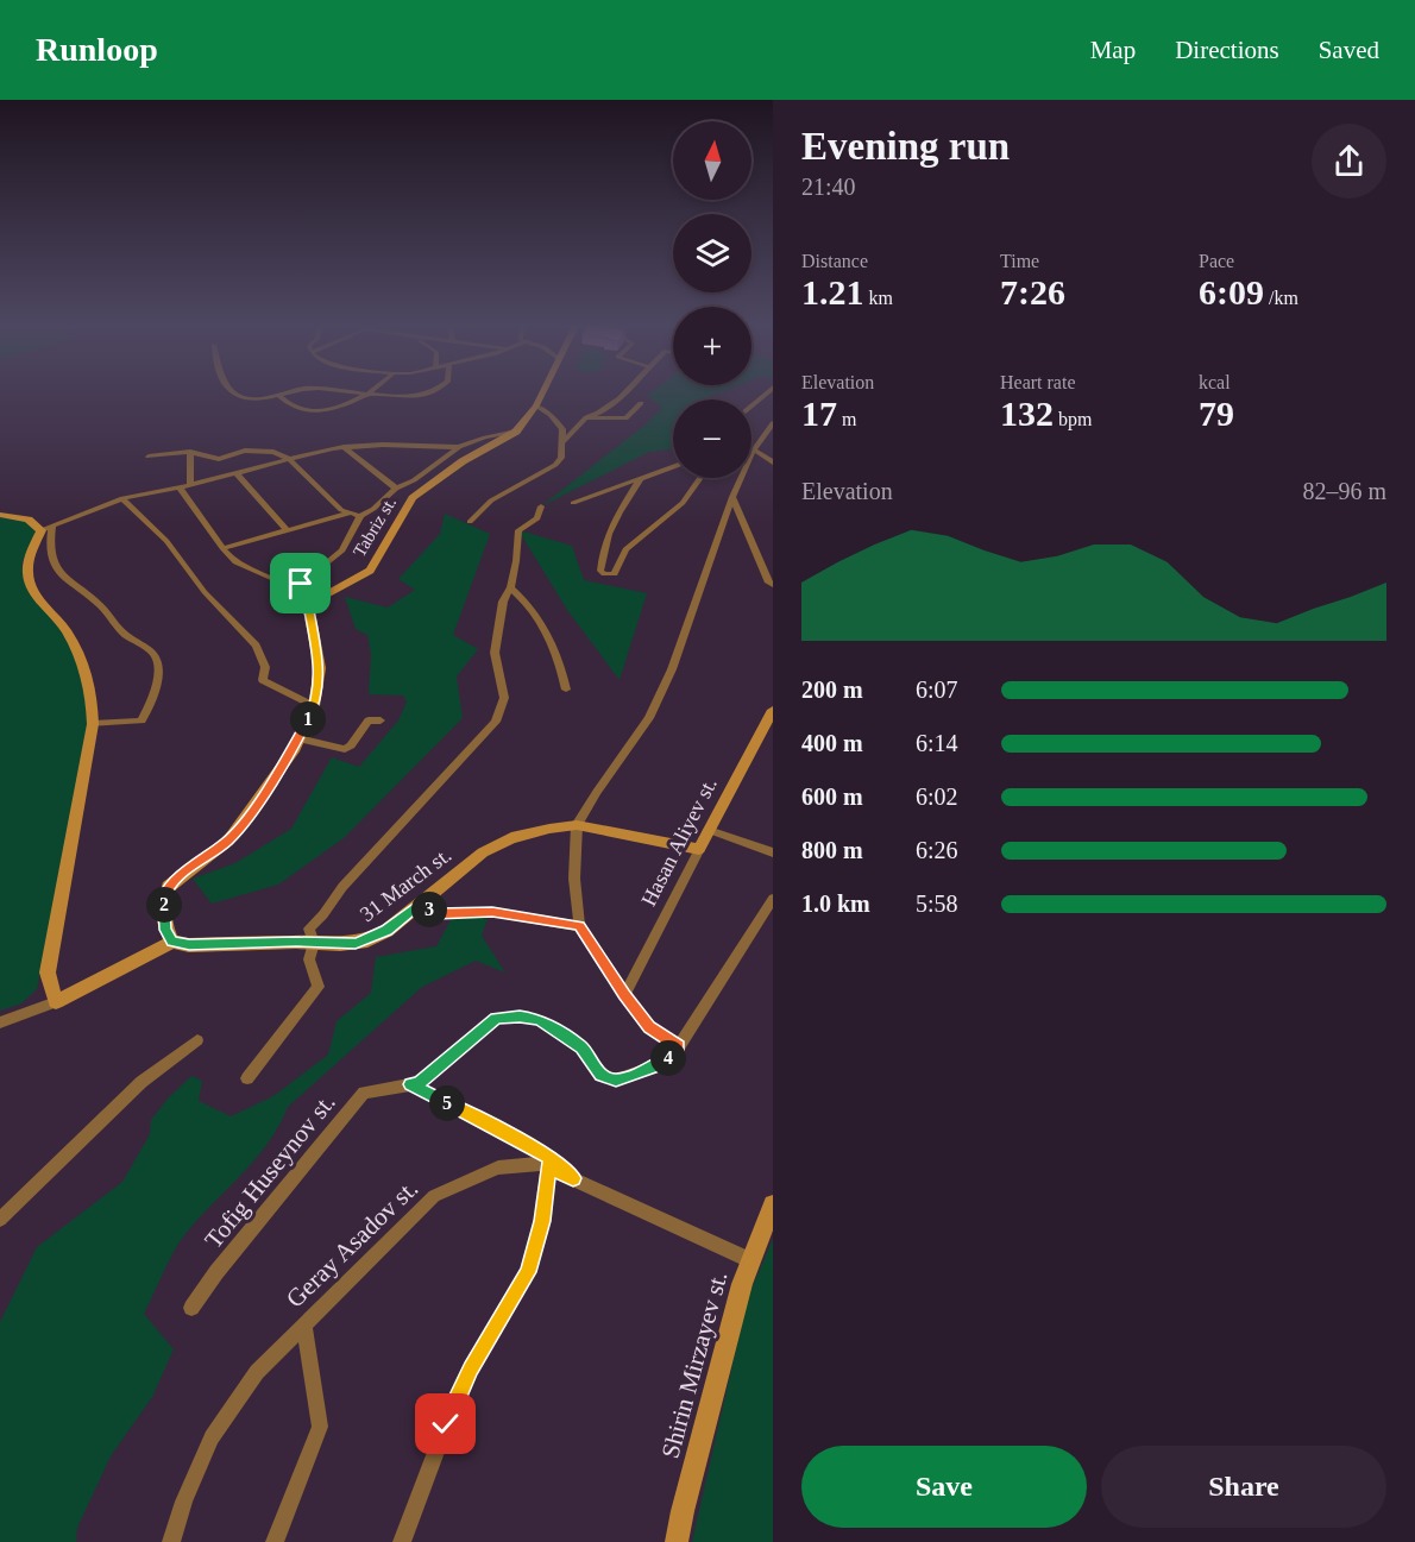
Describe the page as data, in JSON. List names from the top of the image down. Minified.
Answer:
{"streets":{"street":["Tabriz st.","Hasan Aliyev st.","31 March st.","Tofig Huseynov st.","Geray Asadov st.","Shirin Mirzayev st."]},"crossings":[["Hasan Aliyev st.","31 March st."],["Geray Asadov st.","Shirin Mirzayev st."]],"north":"top","page":{"header":"Runloop","nav":["Map","Directions","Saved"],"heading":["Evening run","21:40"],"map_buttons":["+","−"],"stats":[["Distance","1.21 km"],["Time","7:26"],["Pace","6:09 /km"],["Elevation","17 m"],["Heart rate","132 bpm"],["kcal","79"]],"chart":["Elevation","82–96 m"],"list":[{"name":"200 m","note":"6:07"},{"name":"400 m","note":"6:14"},{"name":"600 m","note":"6:02"},{"name":"800 m","note":"6:26"},{"name":"1.0 km","note":"5:58"}],"pins":["1","2","3","4","5"],"buttons":["Save","Share"]}}
